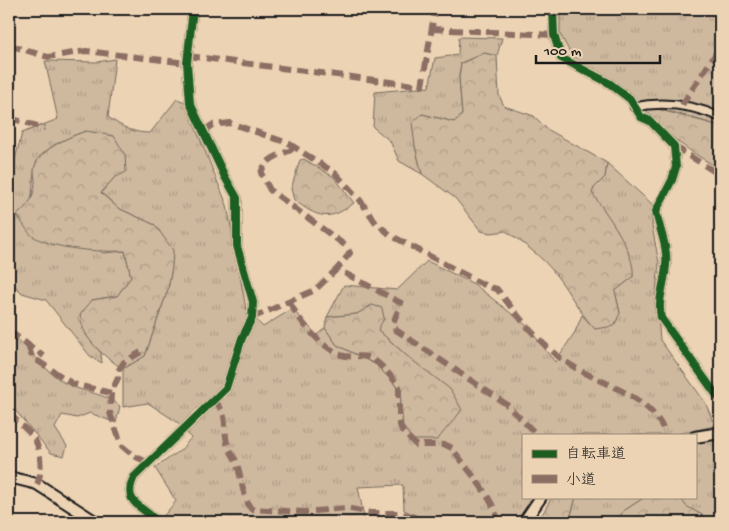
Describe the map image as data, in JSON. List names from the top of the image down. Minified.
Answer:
{"legend":["自転車道","小道"],"scale_bar":"100 m"}
